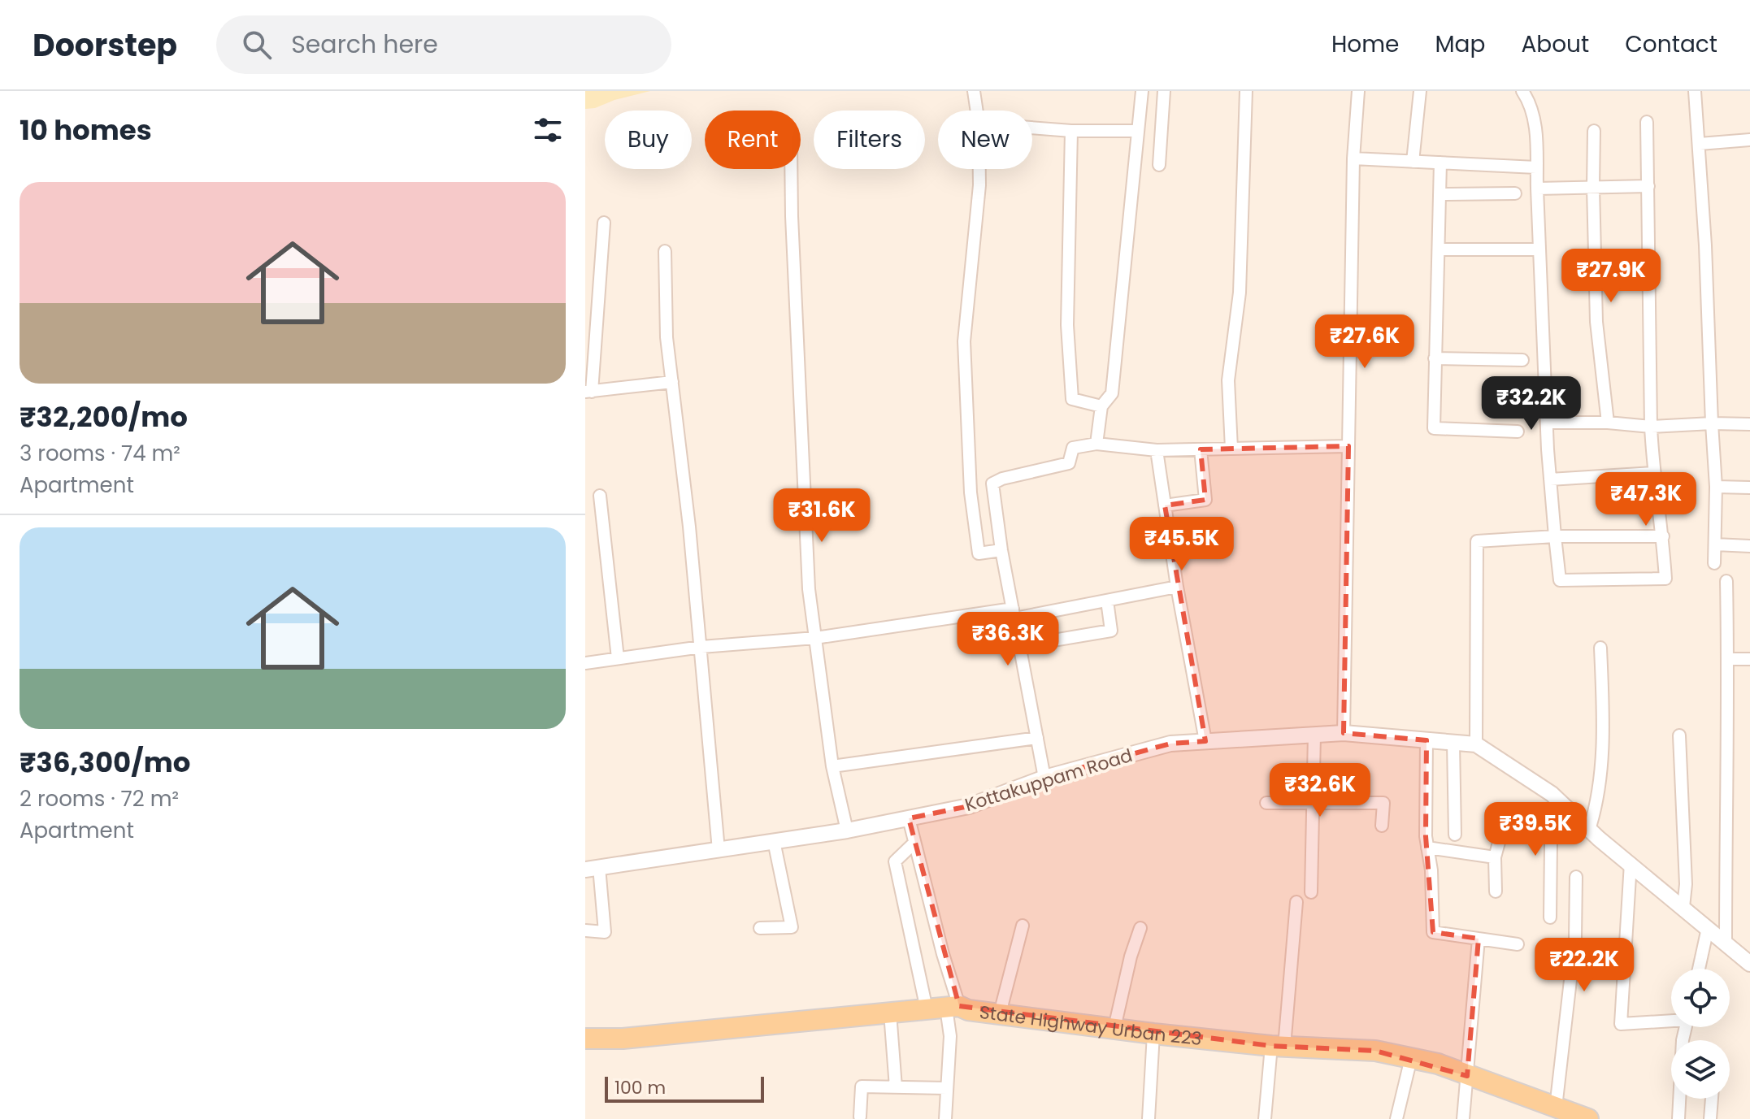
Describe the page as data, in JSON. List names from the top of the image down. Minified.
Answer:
{"streets":{"main road":["State Highway Urban 223"],"street":["Kottakuppam Road"]},"scale_bar":"100 m","page":{"header":"Doorstep","search":"Search here","nav":["Home","Map","About","Contact"],"heading":"10 homes","chip":["Buy","Rent","Filters","New"],"list":[{"name":"₹32,200/mo","note":"3 rooms · 74 m² · Apartment"},{"name":"₹36,300/mo","note":"2 rooms · 72 m² · Apartment"}],"price":["₹27.9K","₹27.6K","₹32.2K","₹47.3K","₹31.6K","₹45.5K","₹36.3K","₹32.6K","₹39.5K","₹22.2K"],"scale":"100 m"}}
